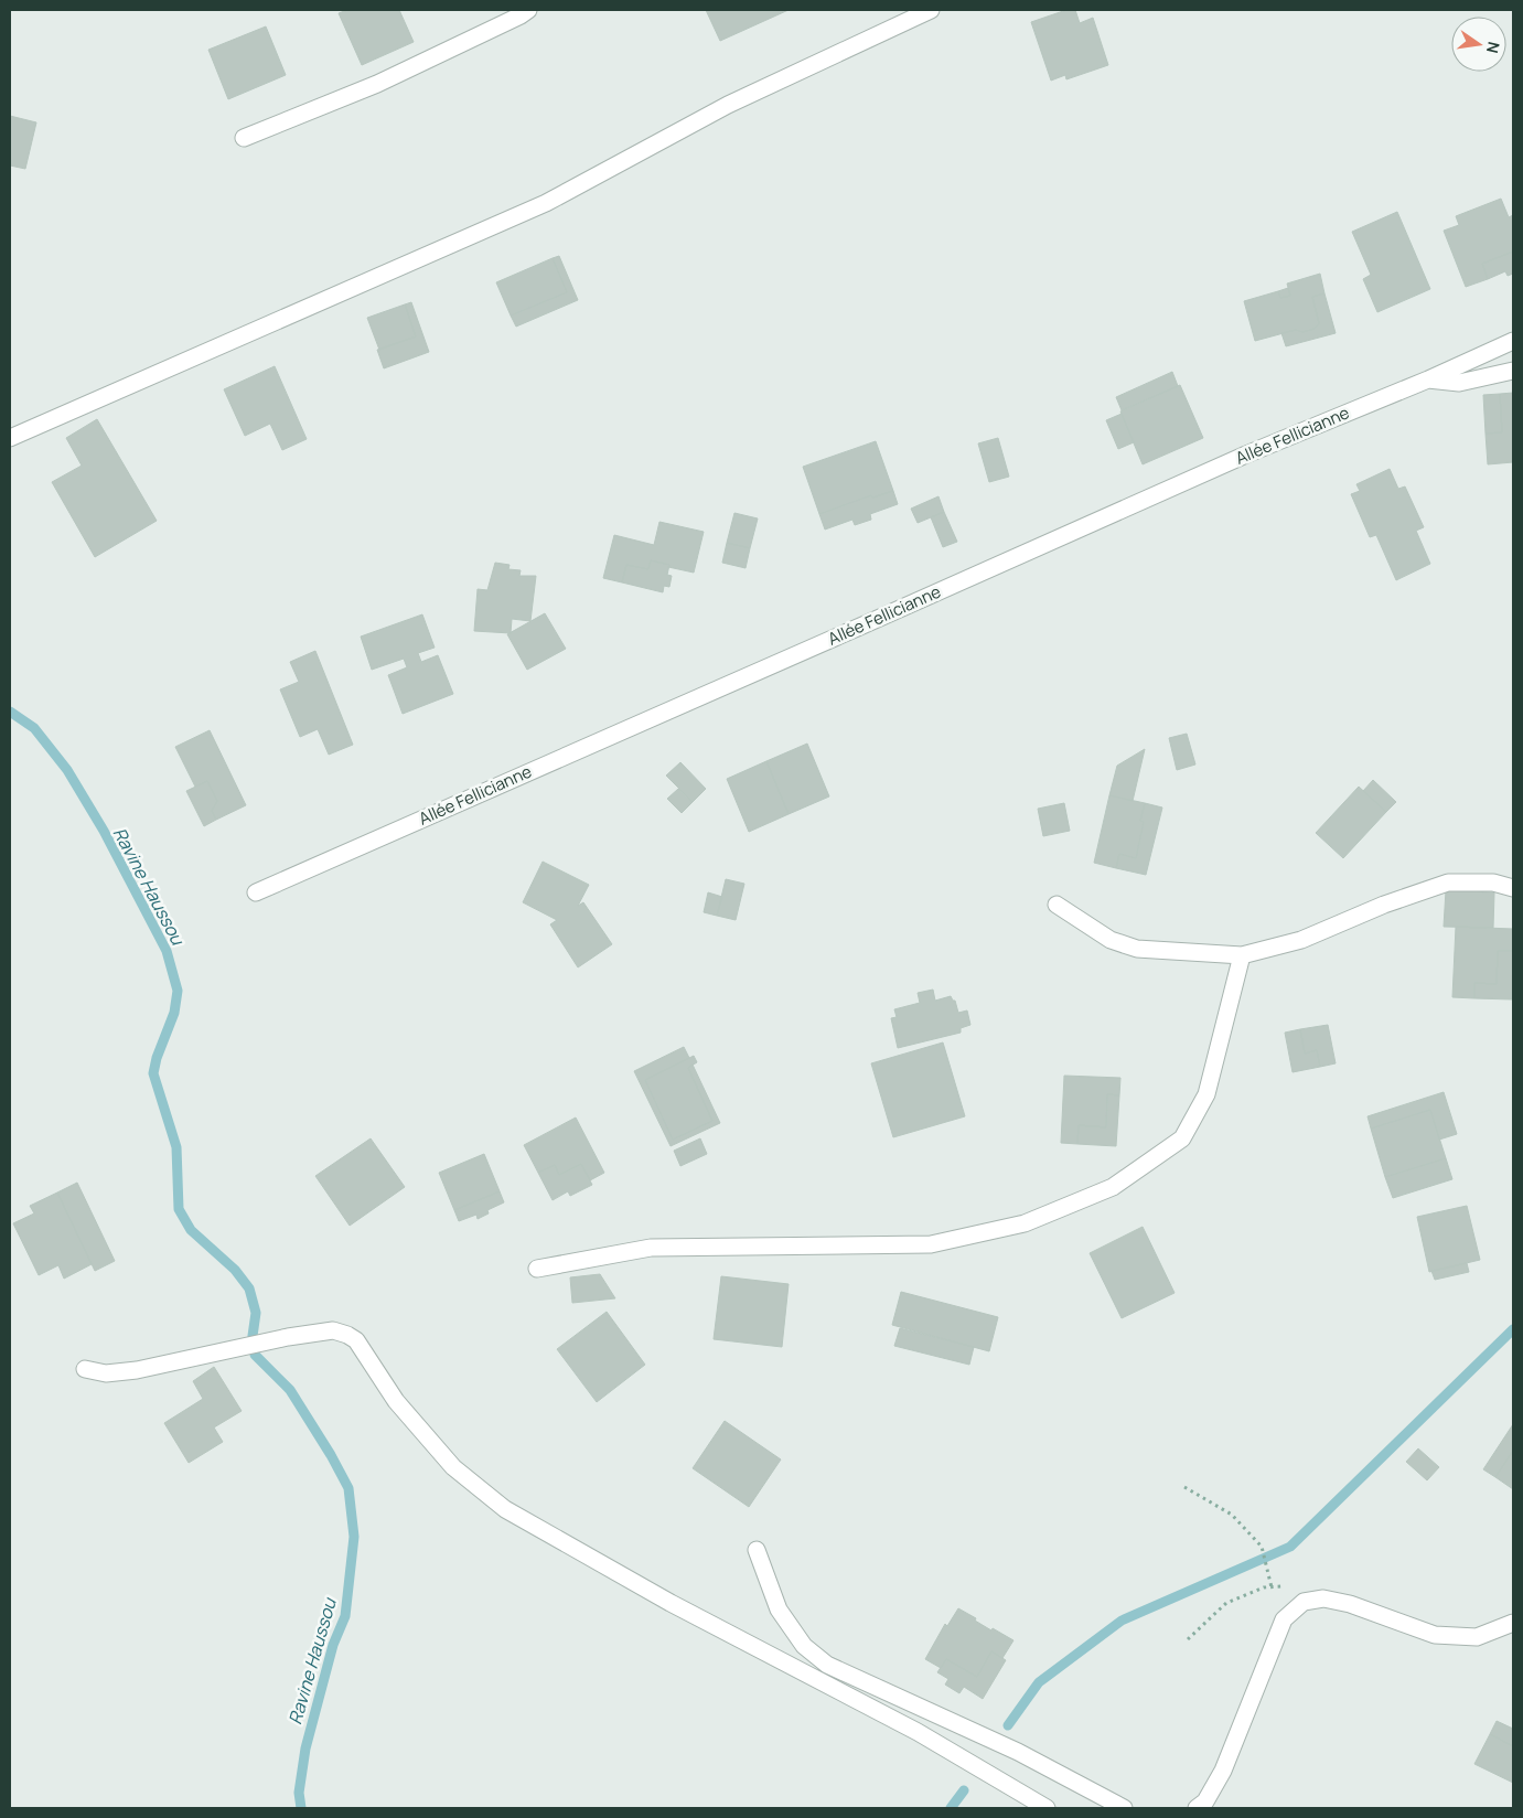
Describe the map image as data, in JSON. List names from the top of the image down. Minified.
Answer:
{"streets":{"street":["Allée Fellicianne"]},"water":["Ravine Haussou"],"north":"right"}
